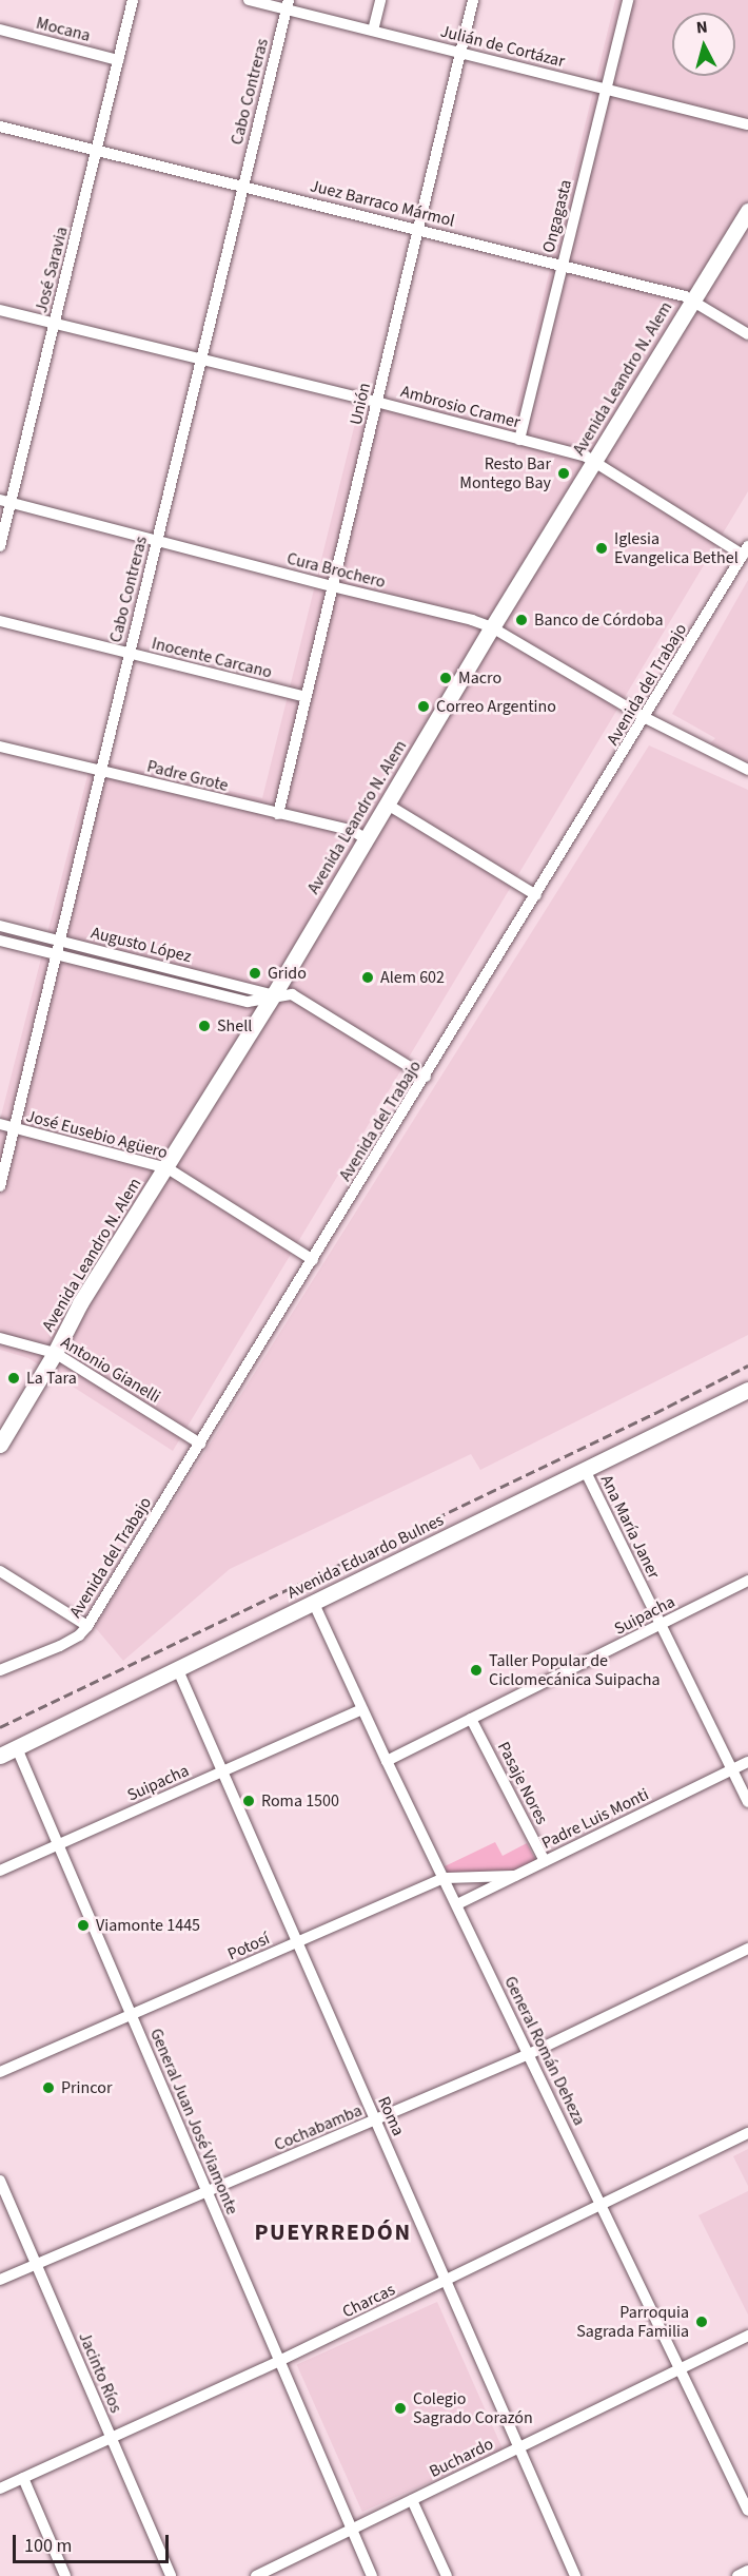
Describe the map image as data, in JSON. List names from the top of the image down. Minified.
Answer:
{"streets":{"main road":["Avenida Leandro N. Alem","Avenida Eduardo Bulnes"],"street":["Mocana","Julián de Cortázar","Cabo Contreras","Juez Barraco Mármol","Ongagasta","José Saravia","Unión","Ambrosio Cramer","Cura Brochero","Inocente Carcano","Avenida del Trabajo","Padre Grote","Augusto López","José Eusebio Agüero","Antonio Gianelli","Ana María Janer","Suipacha","Pasaje Nores","Padre Luis Monti","Potosí","General Román Deheza","Roma","General Juan José Viamonte","Cochabamba","Charcas","Jacinto Ríos","Buchardo"]},"crossings":[["Mocana","José Saravia"],["Julián de Cortázar","Cabo Contreras"],["Julián de Cortázar","Ongagasta"],["Julián de Cortázar","Unión"],["Cabo Contreras","Juez Barraco Mármol"],["Cabo Contreras","Ambrosio Cramer"],["Cabo Contreras","Cura Brochero"],["Cabo Contreras","Inocente Carcano"],["Cabo Contreras","Padre Grote"],["Cabo Contreras","Augusto López"],["Cabo Contreras","José Eusebio Agüero"],["Juez Barraco Mármol","Ongagasta"],["Juez Barraco Mármol","José Saravia"],["Juez Barraco Mármol","Avenida Leandro N. Alem"],["Juez Barraco Mármol","Unión"],["Ongagasta","Ambrosio Cramer"],["José Saravia","Ambrosio Cramer"],["José Saravia","Cura Brochero"],["Avenida Leandro N. Alem","Ambrosio Cramer"],["Avenida Leandro N. Alem","Cura Brochero"],["Avenida Leandro N. Alem","Padre Grote"],["Avenida Leandro N. Alem","Augusto López"],["Avenida Leandro N. Alem","José Eusebio Agüero"],["Avenida Leandro N. Alem","Antonio Gianelli"],["Unión","Ambrosio Cramer"],["Unión","Cura Brochero"],["Unión","Inocente Carcano"],["Unión","Padre Grote"],["Ambrosio Cramer","Avenida del Trabajo"],["Cura Brochero","Avenida del Trabajo"],["Avenida del Trabajo","Augusto López"],["Avenida del Trabajo","José Eusebio Agüero"],["Avenida del Trabajo","Antonio Gianelli"],["Ana María Janer","Avenida Eduardo Bulnes"],["Ana María Janer","Suipacha"],["Ana María Janer","Padre Luis Monti"],["Avenida Eduardo Bulnes","General Román Deheza"],["Avenida Eduardo Bulnes","Roma"],["Avenida Eduardo Bulnes","General Juan José Viamonte"],["Suipacha","Pasaje Nores"],["Suipacha","General Román Deheza"],["Suipacha","Roma"],["Suipacha","General Juan José Viamonte"],["Pasaje Nores","Padre Luis Monti"],["Padre Luis Monti","Potosí"],["Padre Luis Monti","General Román Deheza"],["Potosí","General Román Deheza"],["Potosí","Roma"],["Potosí","General Juan José Viamonte"],["General Román Deheza","Cochabamba"],["General Román Deheza","Charcas"],["General Román Deheza","Buchardo"],["Roma","Cochabamba"],["Roma","Charcas"],["Roma","Buchardo"],["General Juan José Viamonte","Cochabamba"],["General Juan José Viamonte","Charcas"],["General Juan José Viamonte","Buchardo"],["Cochabamba","Jacinto Ríos"],["Charcas","Jacinto Ríos"]],"districts":["PUEYRREDÓN"],"places":["Resto Bar Montego Bay","Iglesia Evangelica Bethel","Banco de Córdoba","Macro","Correo Argentino","Grido","Alem 602","Shell","La Tara","Taller Popular de Ciclomecánica Suipacha","Roma 1500","Viamonte 1445","Princor","Parroquia Sagrada Familia","Colegio Sagrado Corazón"],"scale_bar":"100 m","north":"top"}
